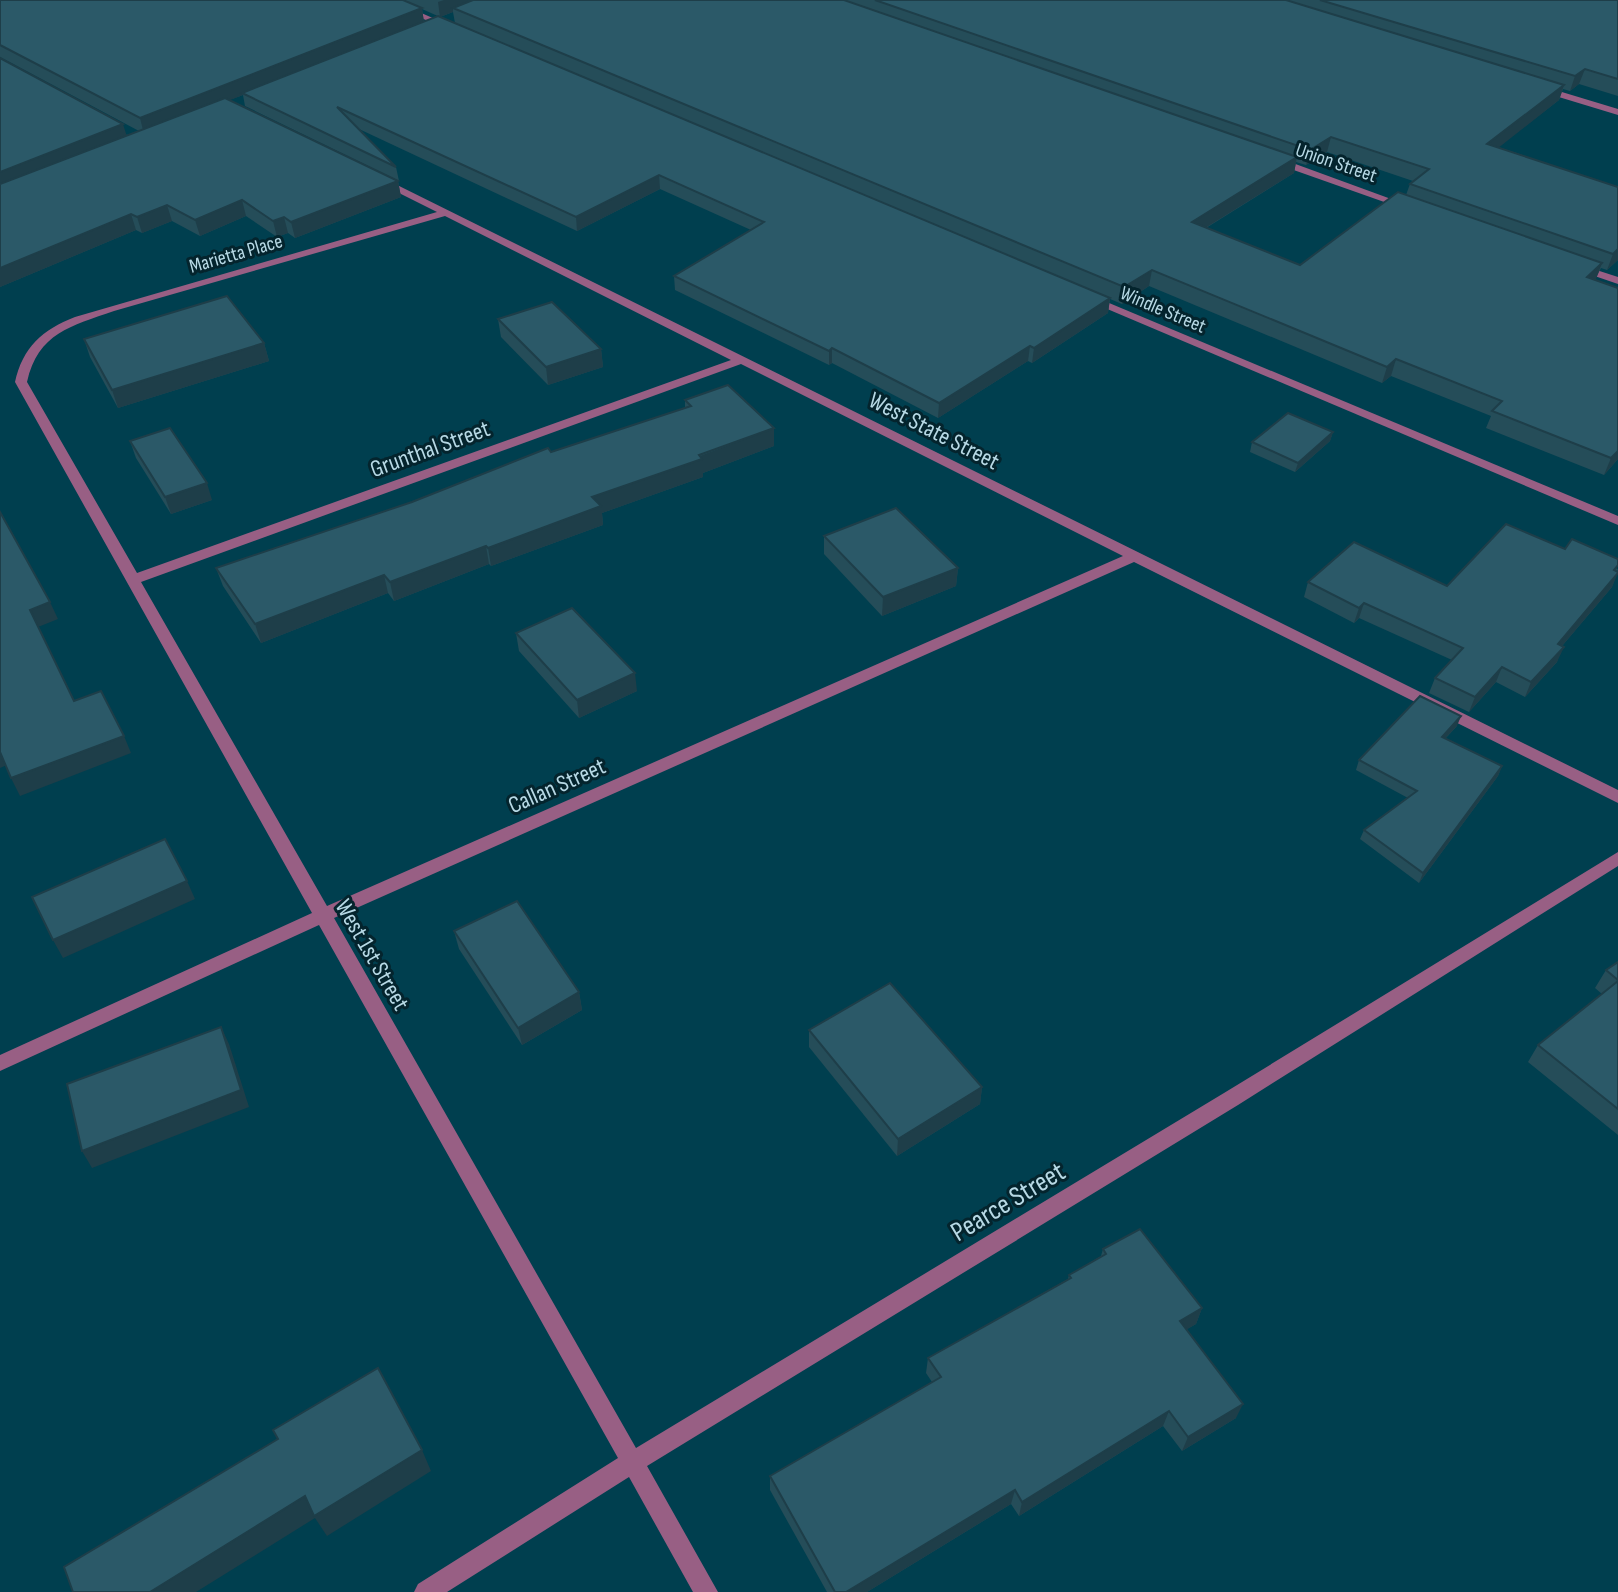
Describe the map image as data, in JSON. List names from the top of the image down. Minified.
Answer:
{"streets":{"street":["Union Street","Marietta Place","Windle Street","West State Street","Grunthal Street","Callan Street","West 1st Street","Pearce Street"]},"crossings":[["Marietta Place","West State Street"],["Marietta Place","West 1st Street"],["West State Street","Grunthal Street"],["West State Street","Callan Street"],["Grunthal Street","West 1st Street"],["Callan Street","West 1st Street"],["West 1st Street","Pearce Street"]]}
